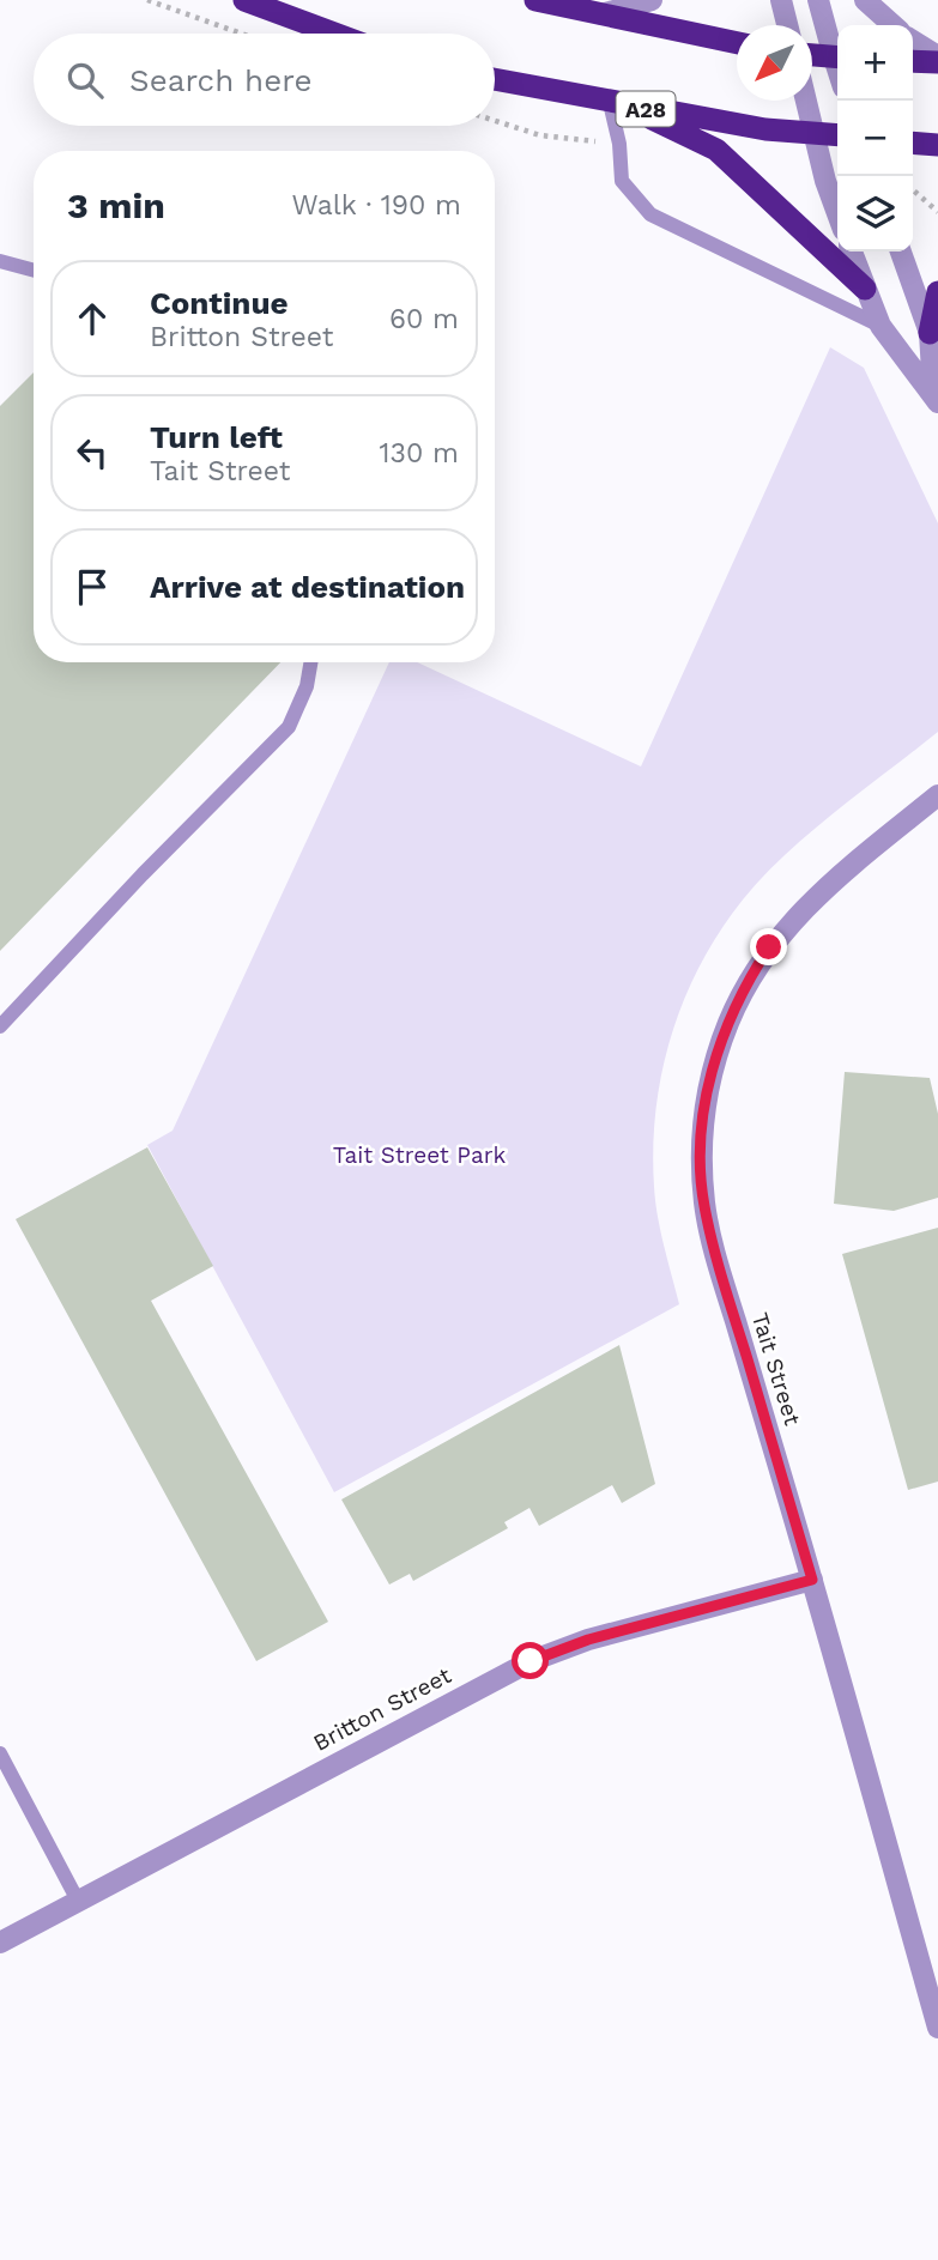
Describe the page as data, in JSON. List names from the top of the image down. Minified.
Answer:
{"streets":{"highway":["A28"],"street":["Tait Street","Britton Street"]},"crossings":[["Tait Street","Britton Street"]],"parks":["Tait Street Park"],"north":"bottom left","page":{"map_buttons":["+","−"],"search":"Search here","heading":["3 min","Walk · 190 m"],"list":[["Continue","Britton Street","60 m"],["Turn left","Tait Street","130 m"],"Arrive at destination"]}}
